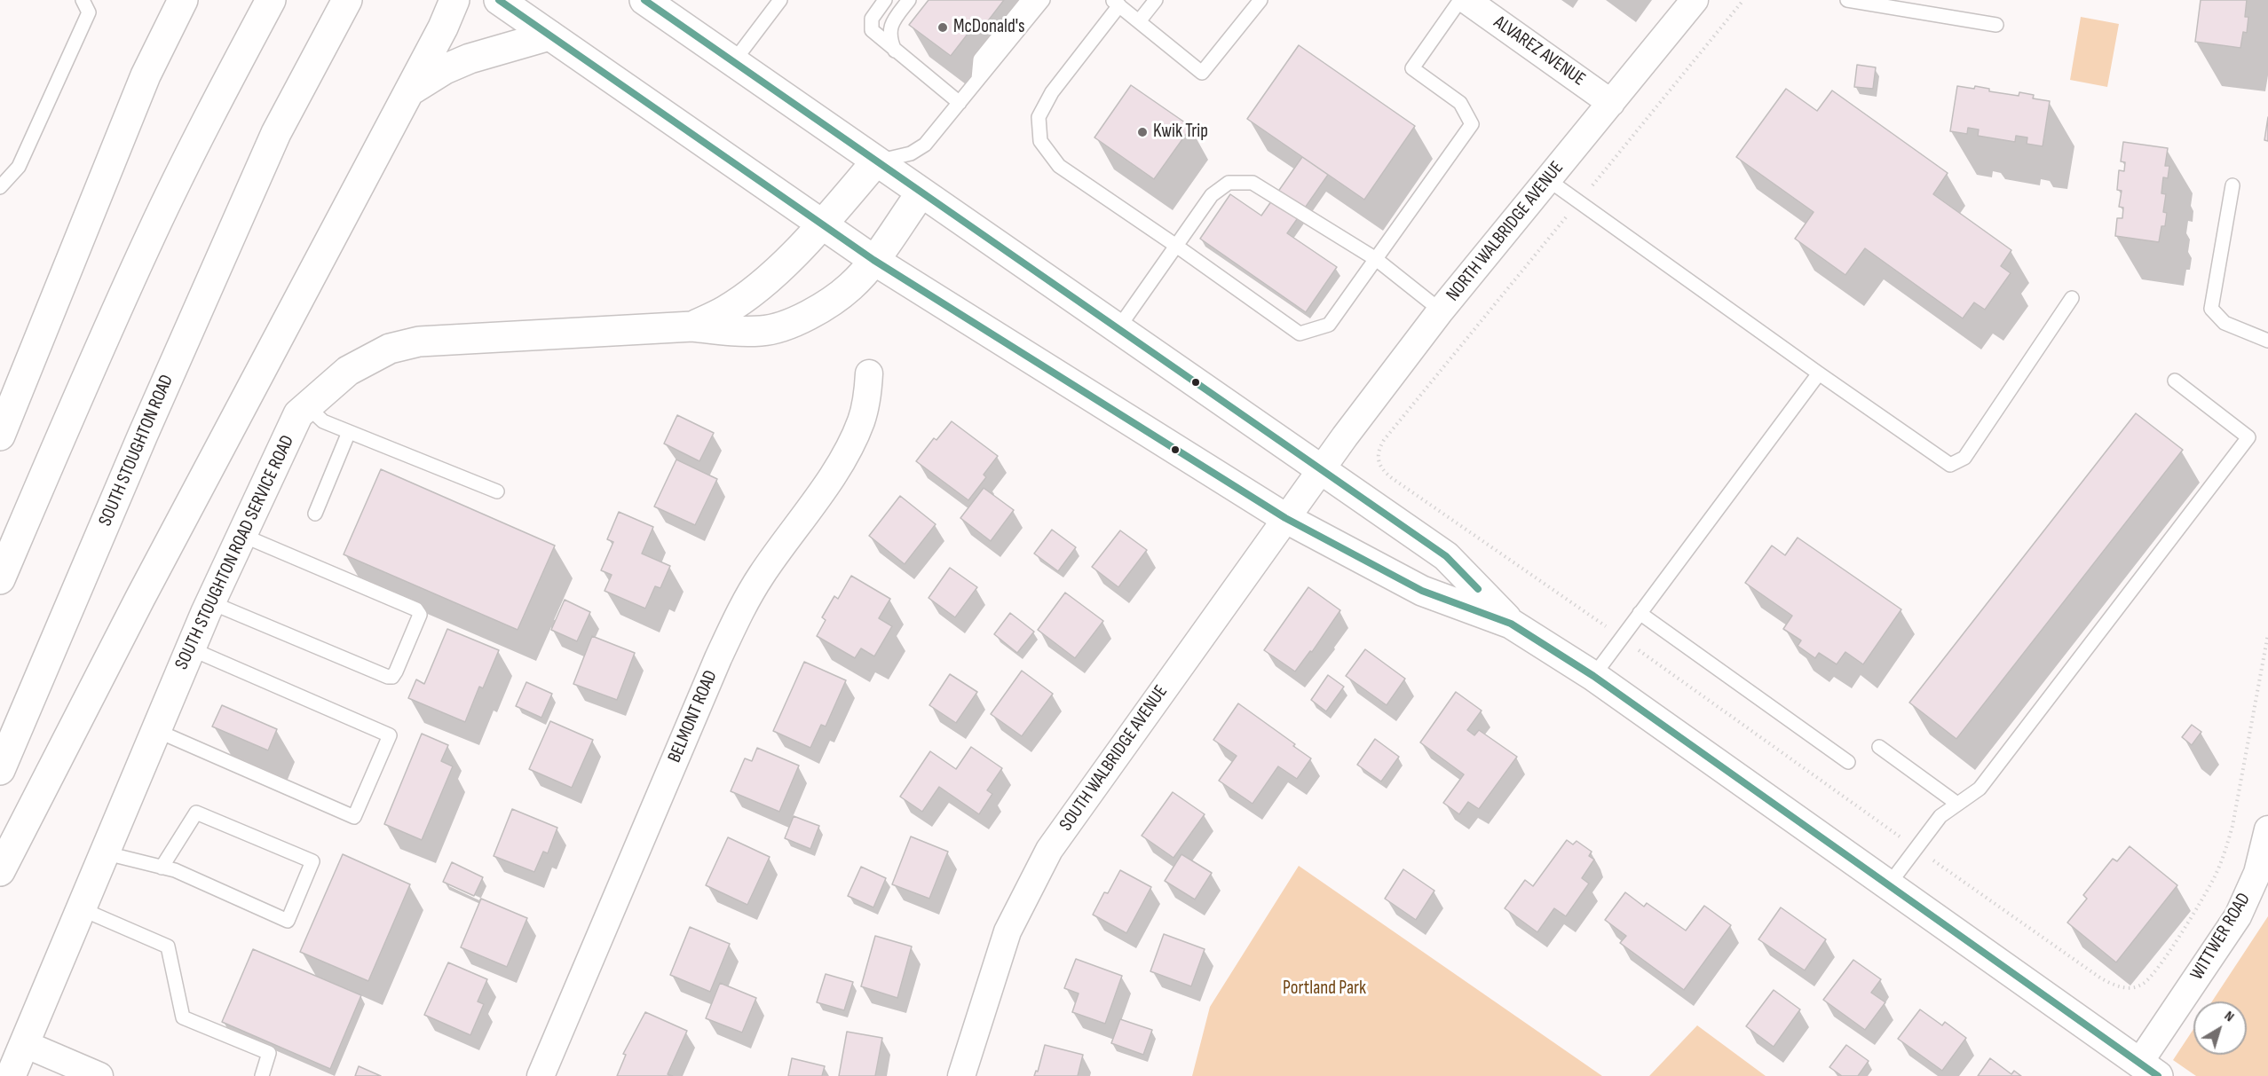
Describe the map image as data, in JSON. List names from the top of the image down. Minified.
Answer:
{"streets":{"street":["ALVAREZ AVENUE","NORTH WALBRIDGE AVENUE","SOUTH STOUGHTON ROAD","SOUTH STOUGHTON ROAD SERVICE ROAD","BELMONT ROAD","SOUTH WALBRIDGE AVENUE","WITTWER ROAD"]},"crossings":[["ALVAREZ AVENUE","NORTH WALBRIDGE AVENUE"],["NORTH WALBRIDGE AVENUE","SOUTH WALBRIDGE AVENUE"]],"parks":["Portland Park"],"places":["McDonald's","Kwik Trip"],"north":"top right"}
